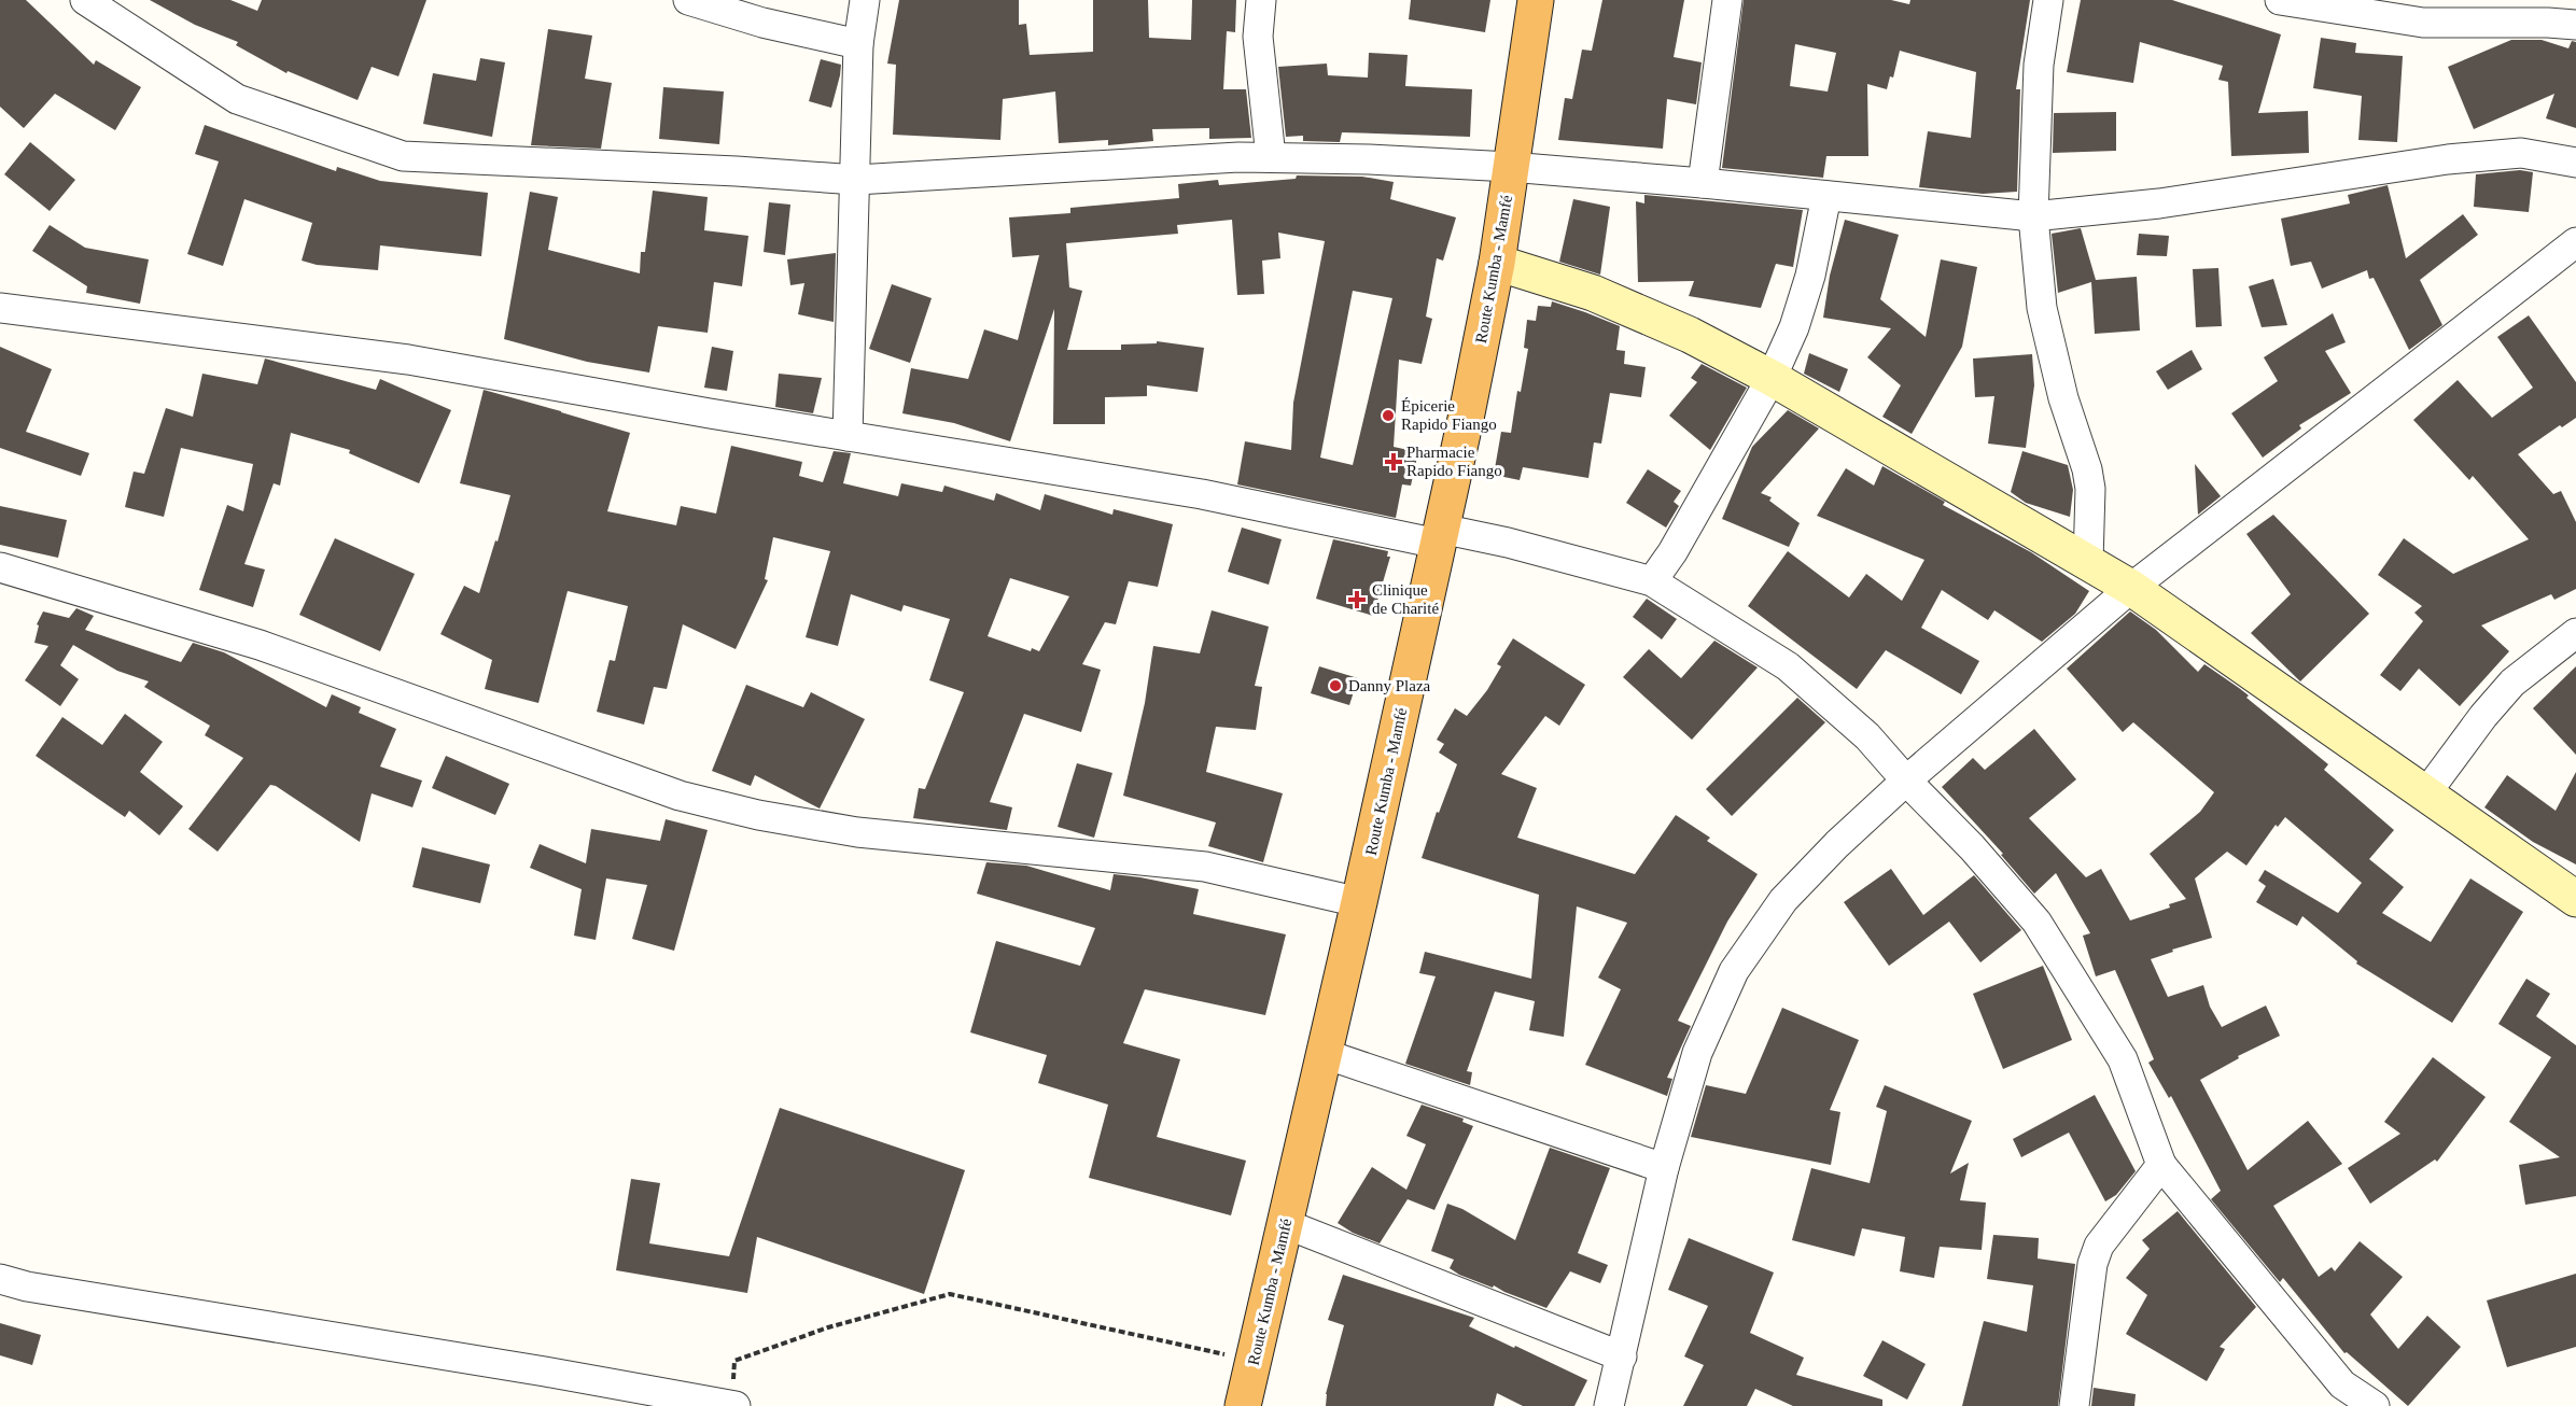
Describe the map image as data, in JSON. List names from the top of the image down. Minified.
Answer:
{"streets":{"highway":["Route Kumba - Mamfé"]},"places":{"other":["Épicerie Rapido Fiango","Danny Plaza"],"health":["Pharmacie Rapido Fiango","Clinique de Charité"]}}
